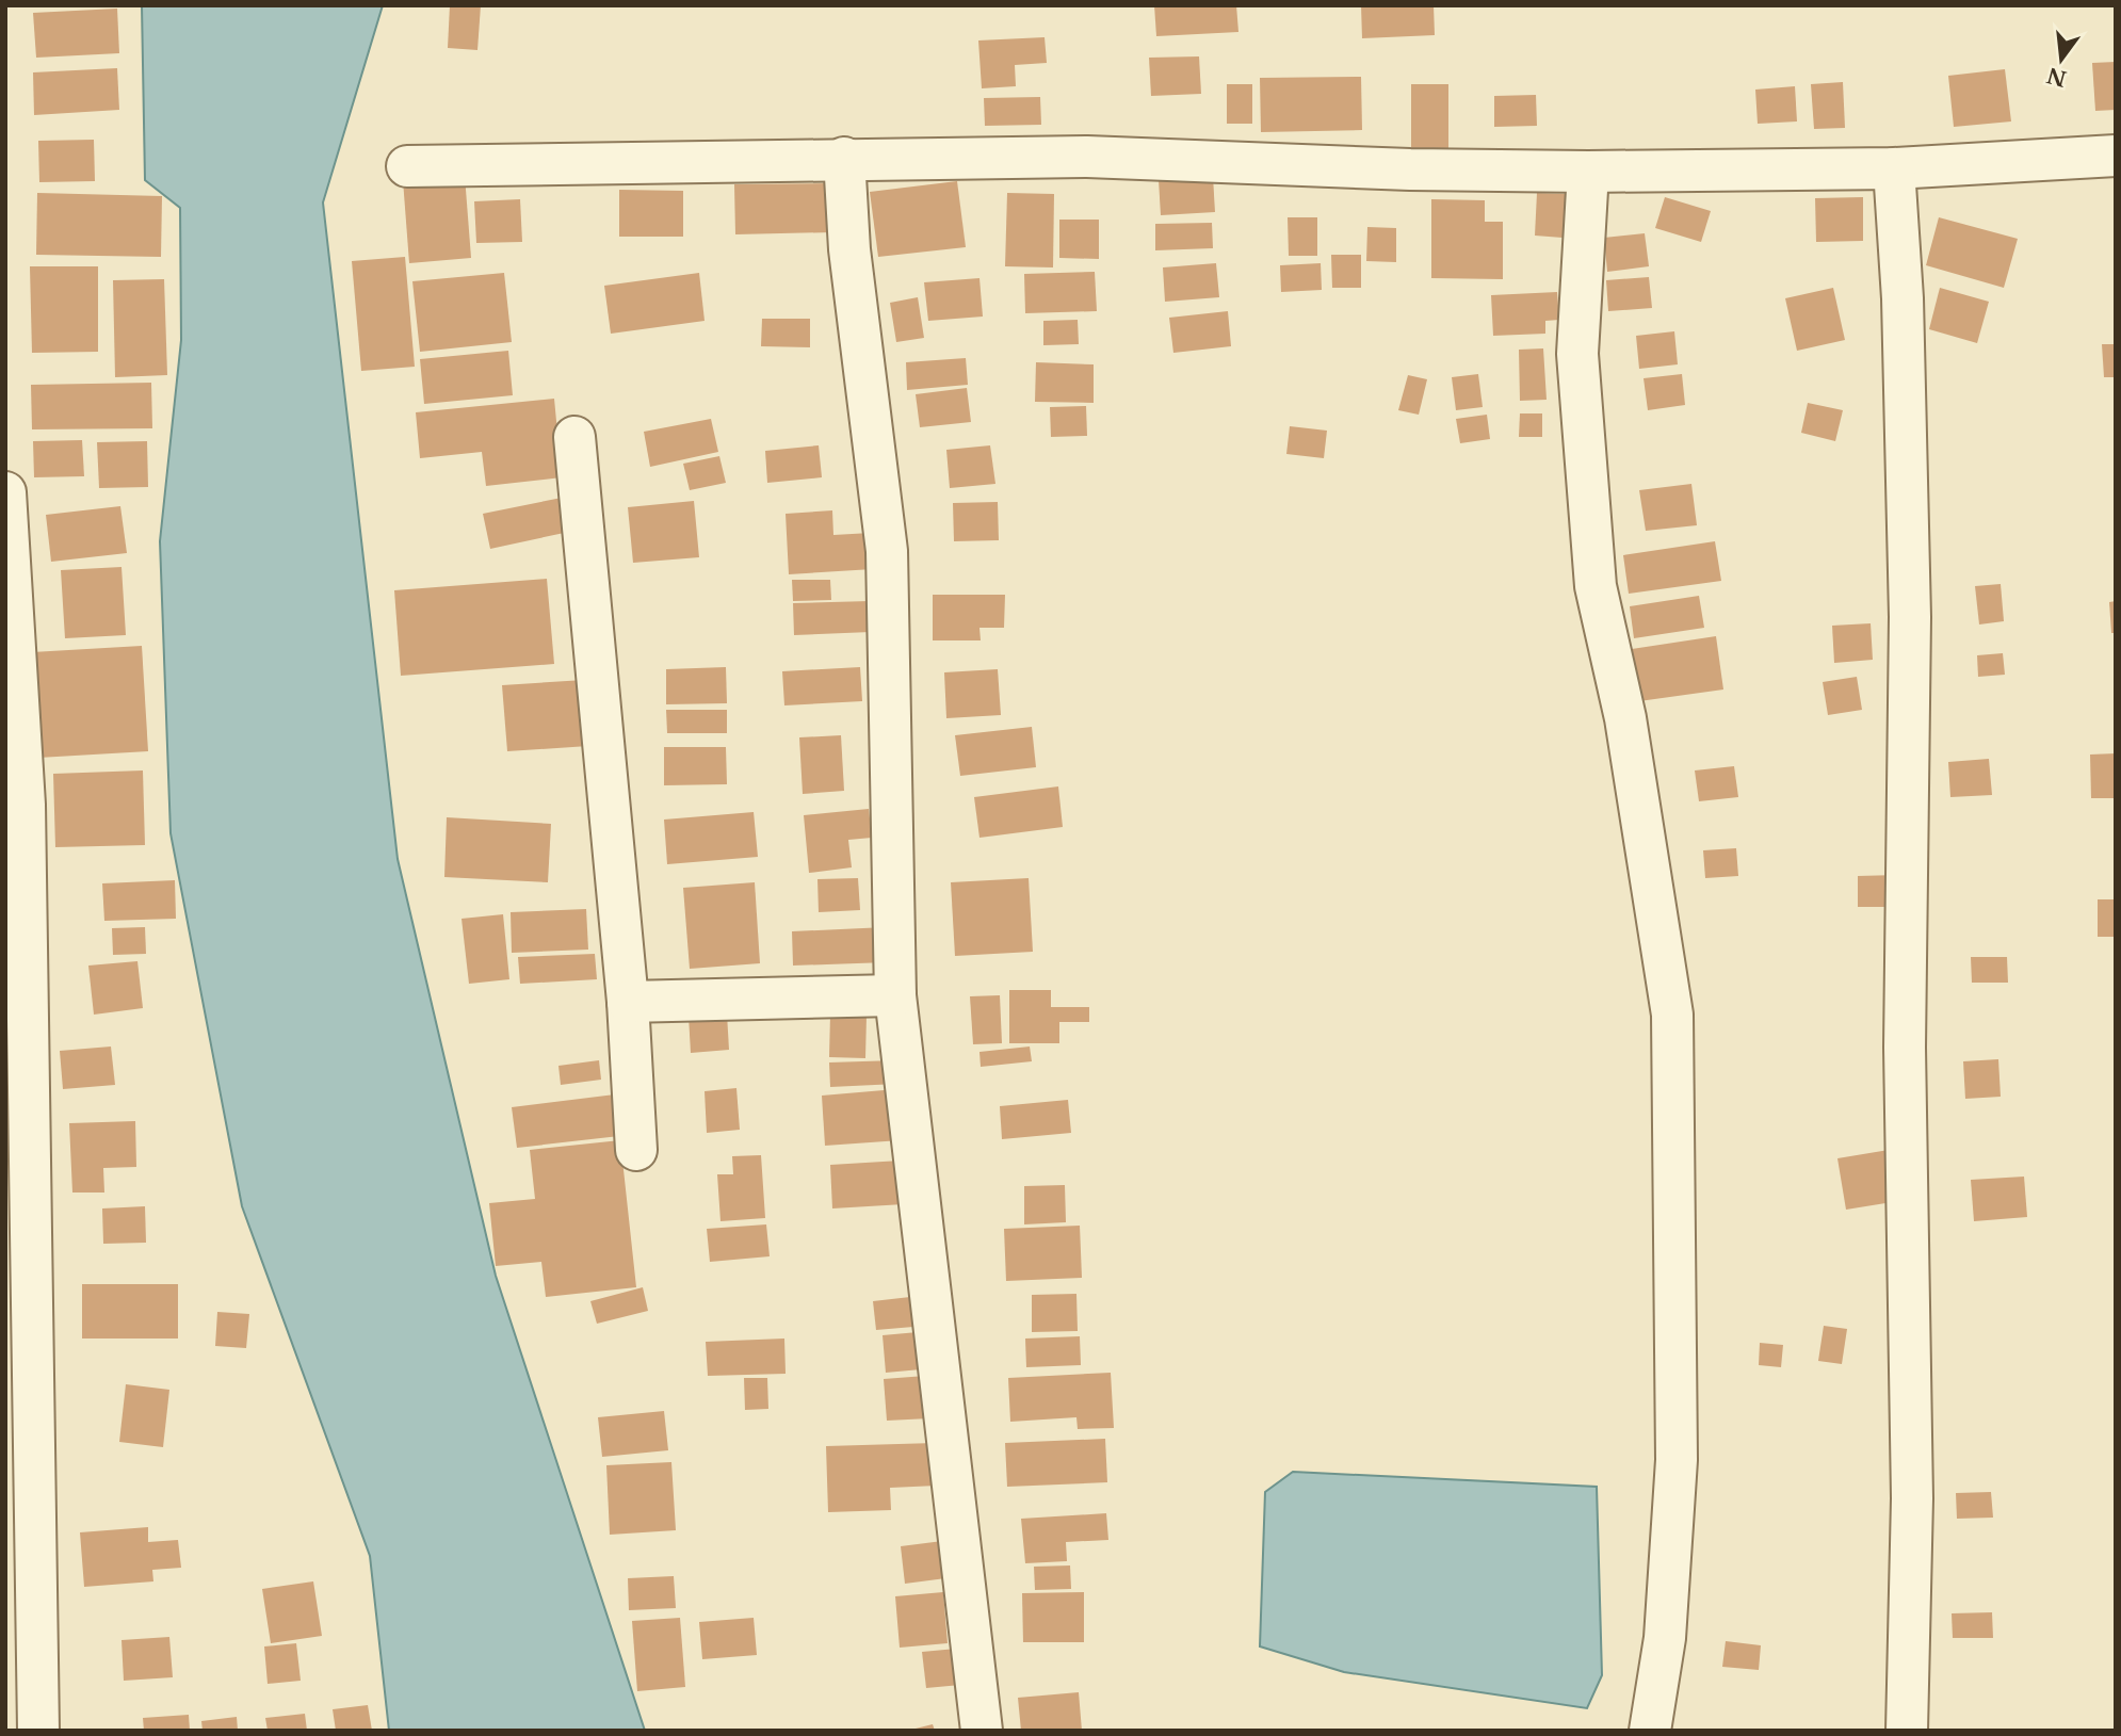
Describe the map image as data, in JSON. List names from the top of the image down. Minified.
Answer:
{"north":"bottom"}
